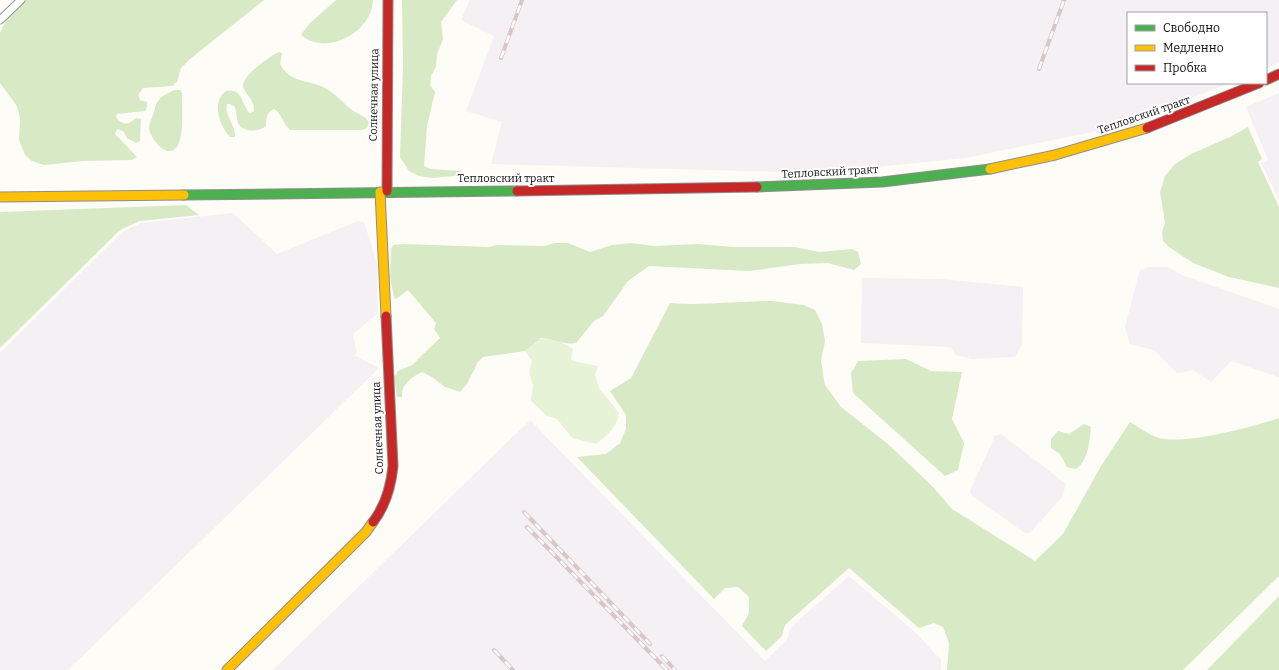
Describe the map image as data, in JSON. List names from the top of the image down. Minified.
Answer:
{"streets":{"main road":["Солнечная улица","Тепловский тракт"]},"crossings":[["Солнечная улица","Тепловский тракт"]],"legend":["Свободно","Медленно","Пробка"]}
